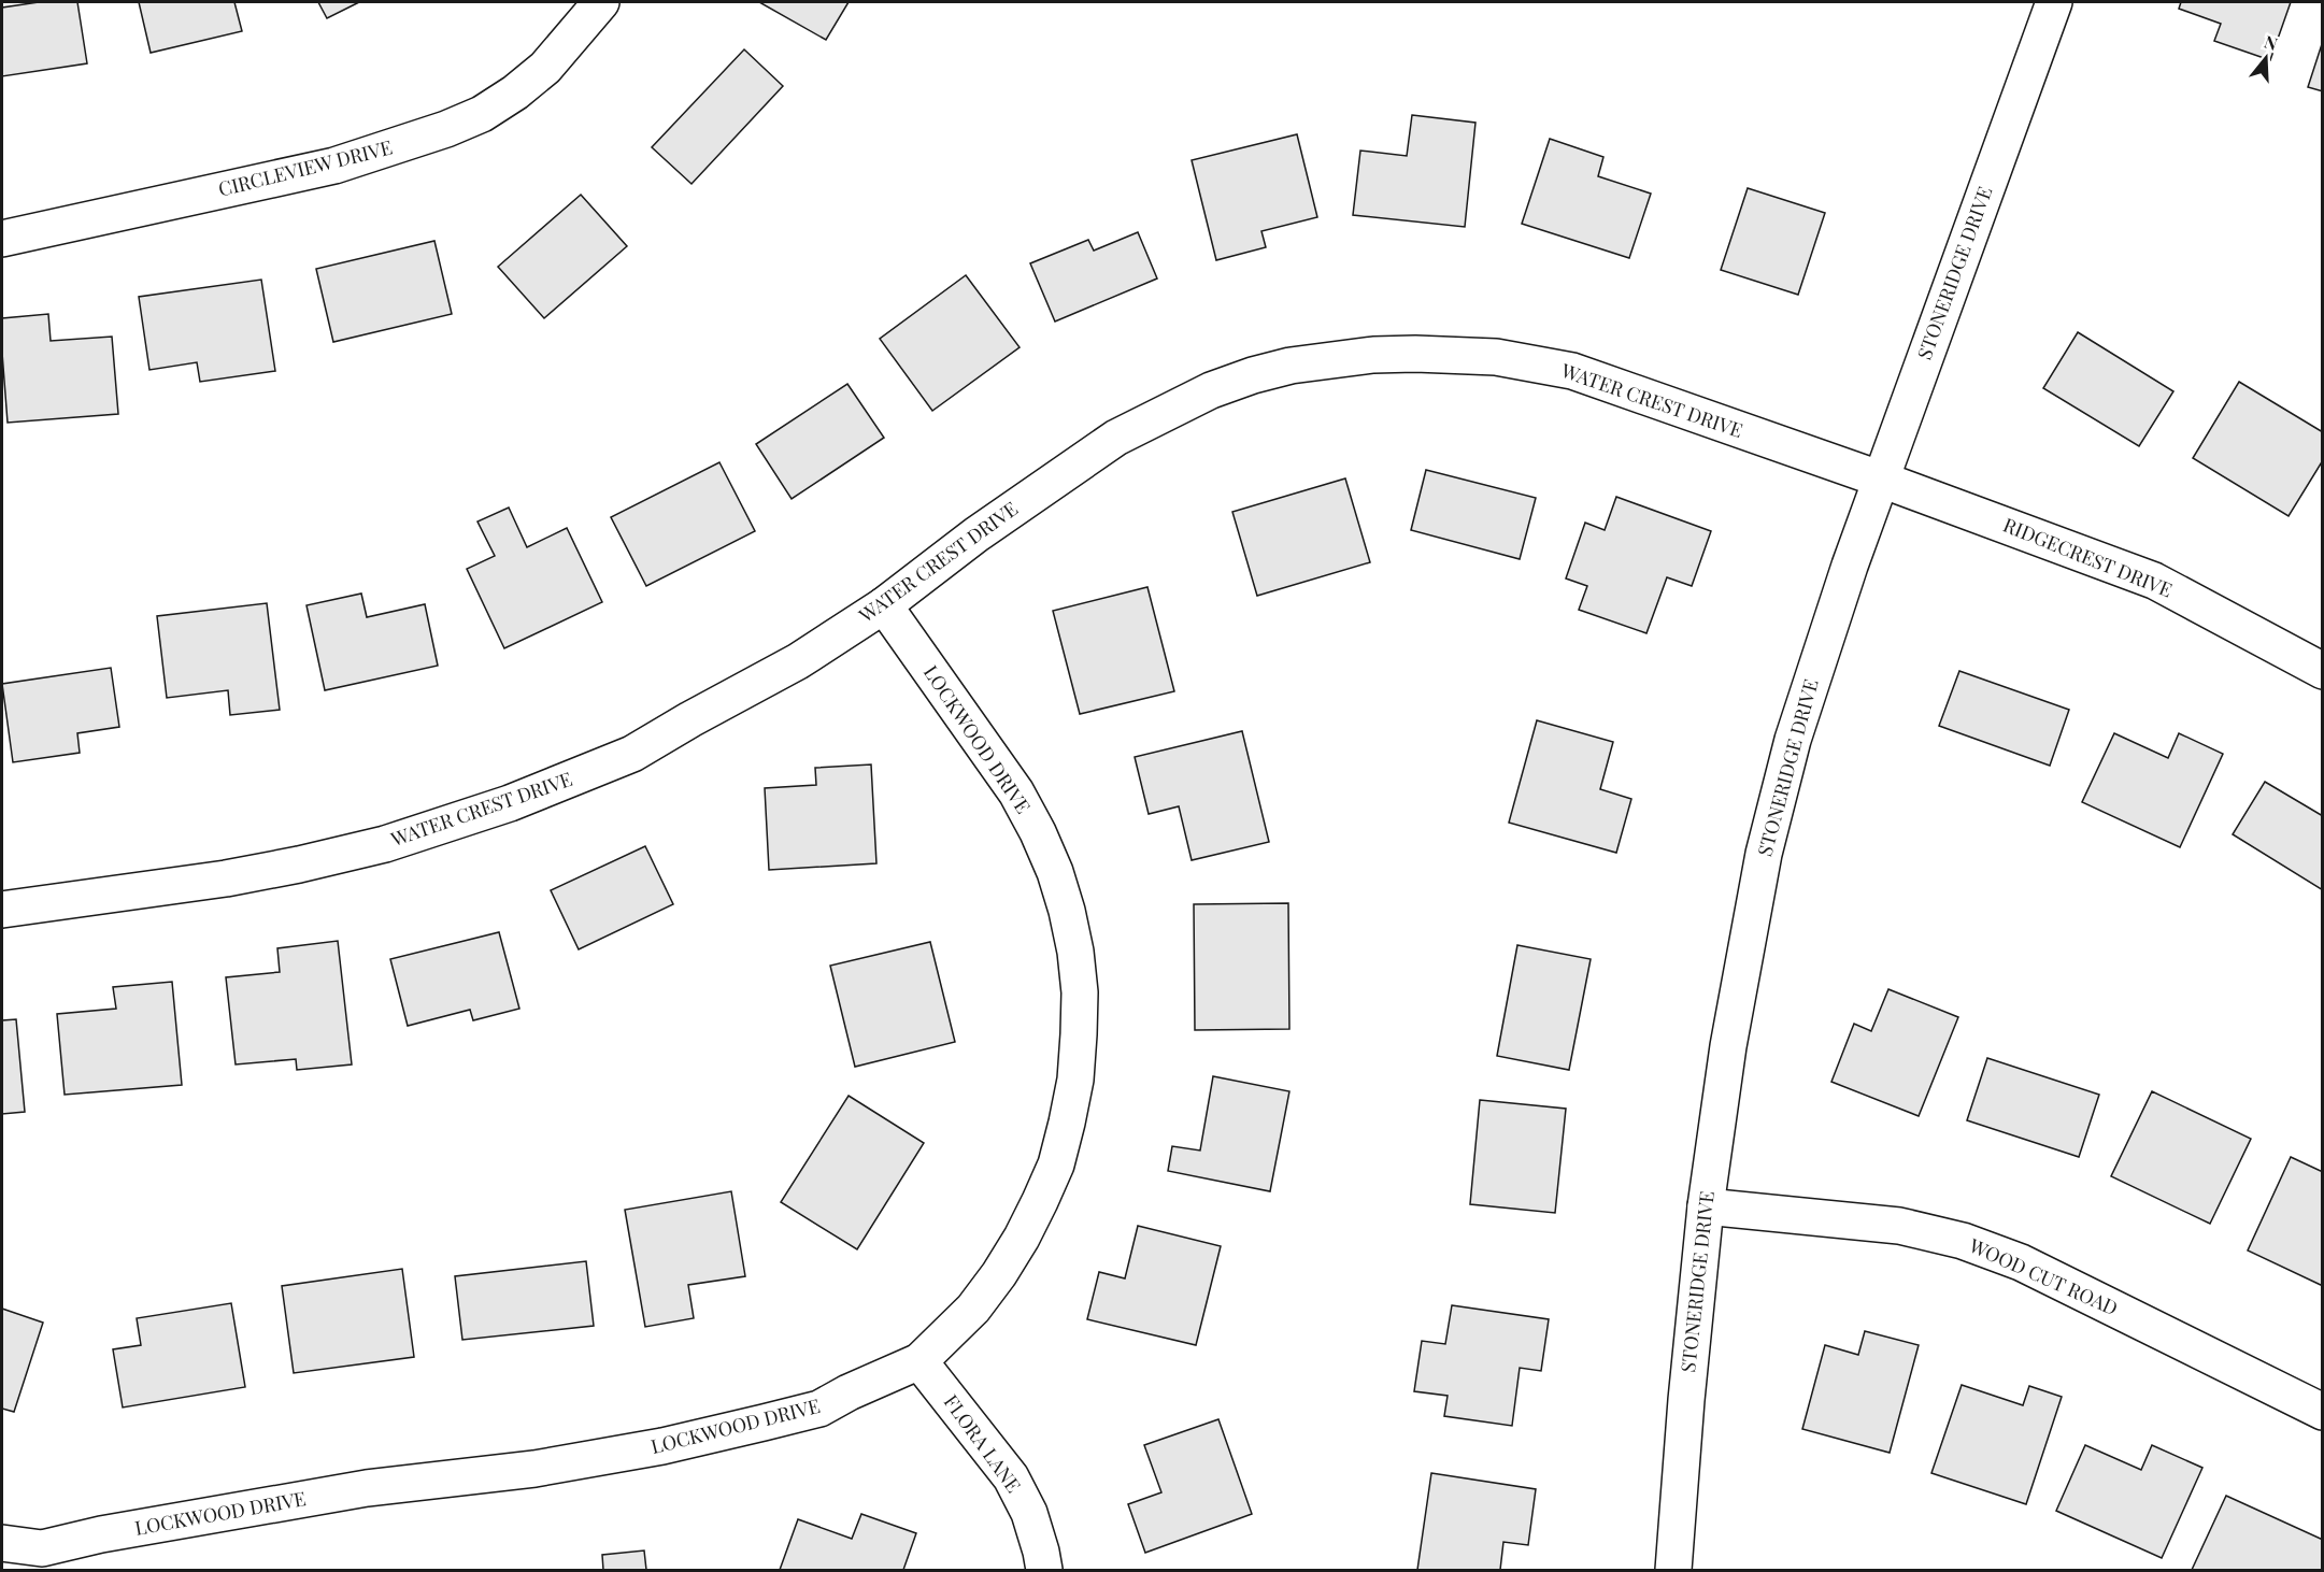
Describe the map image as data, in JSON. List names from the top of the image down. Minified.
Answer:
{"streets":{"street":["CIRCLEVIEW DRIVE","STONERIDGE DRIVE","WATER CREST DRIVE","RIDGECREST DRIVE","LOCKWOOD DRIVE","WOOD CUT ROAD","FLORA LANE"]},"crossings":[["STONERIDGE DRIVE","WATER CREST DRIVE"],["STONERIDGE DRIVE","RIDGECREST DRIVE"],["STONERIDGE DRIVE","WOOD CUT ROAD"],["WATER CREST DRIVE","RIDGECREST DRIVE"],["WATER CREST DRIVE","LOCKWOOD DRIVE"],["LOCKWOOD DRIVE","FLORA LANE"]],"north":"top"}
